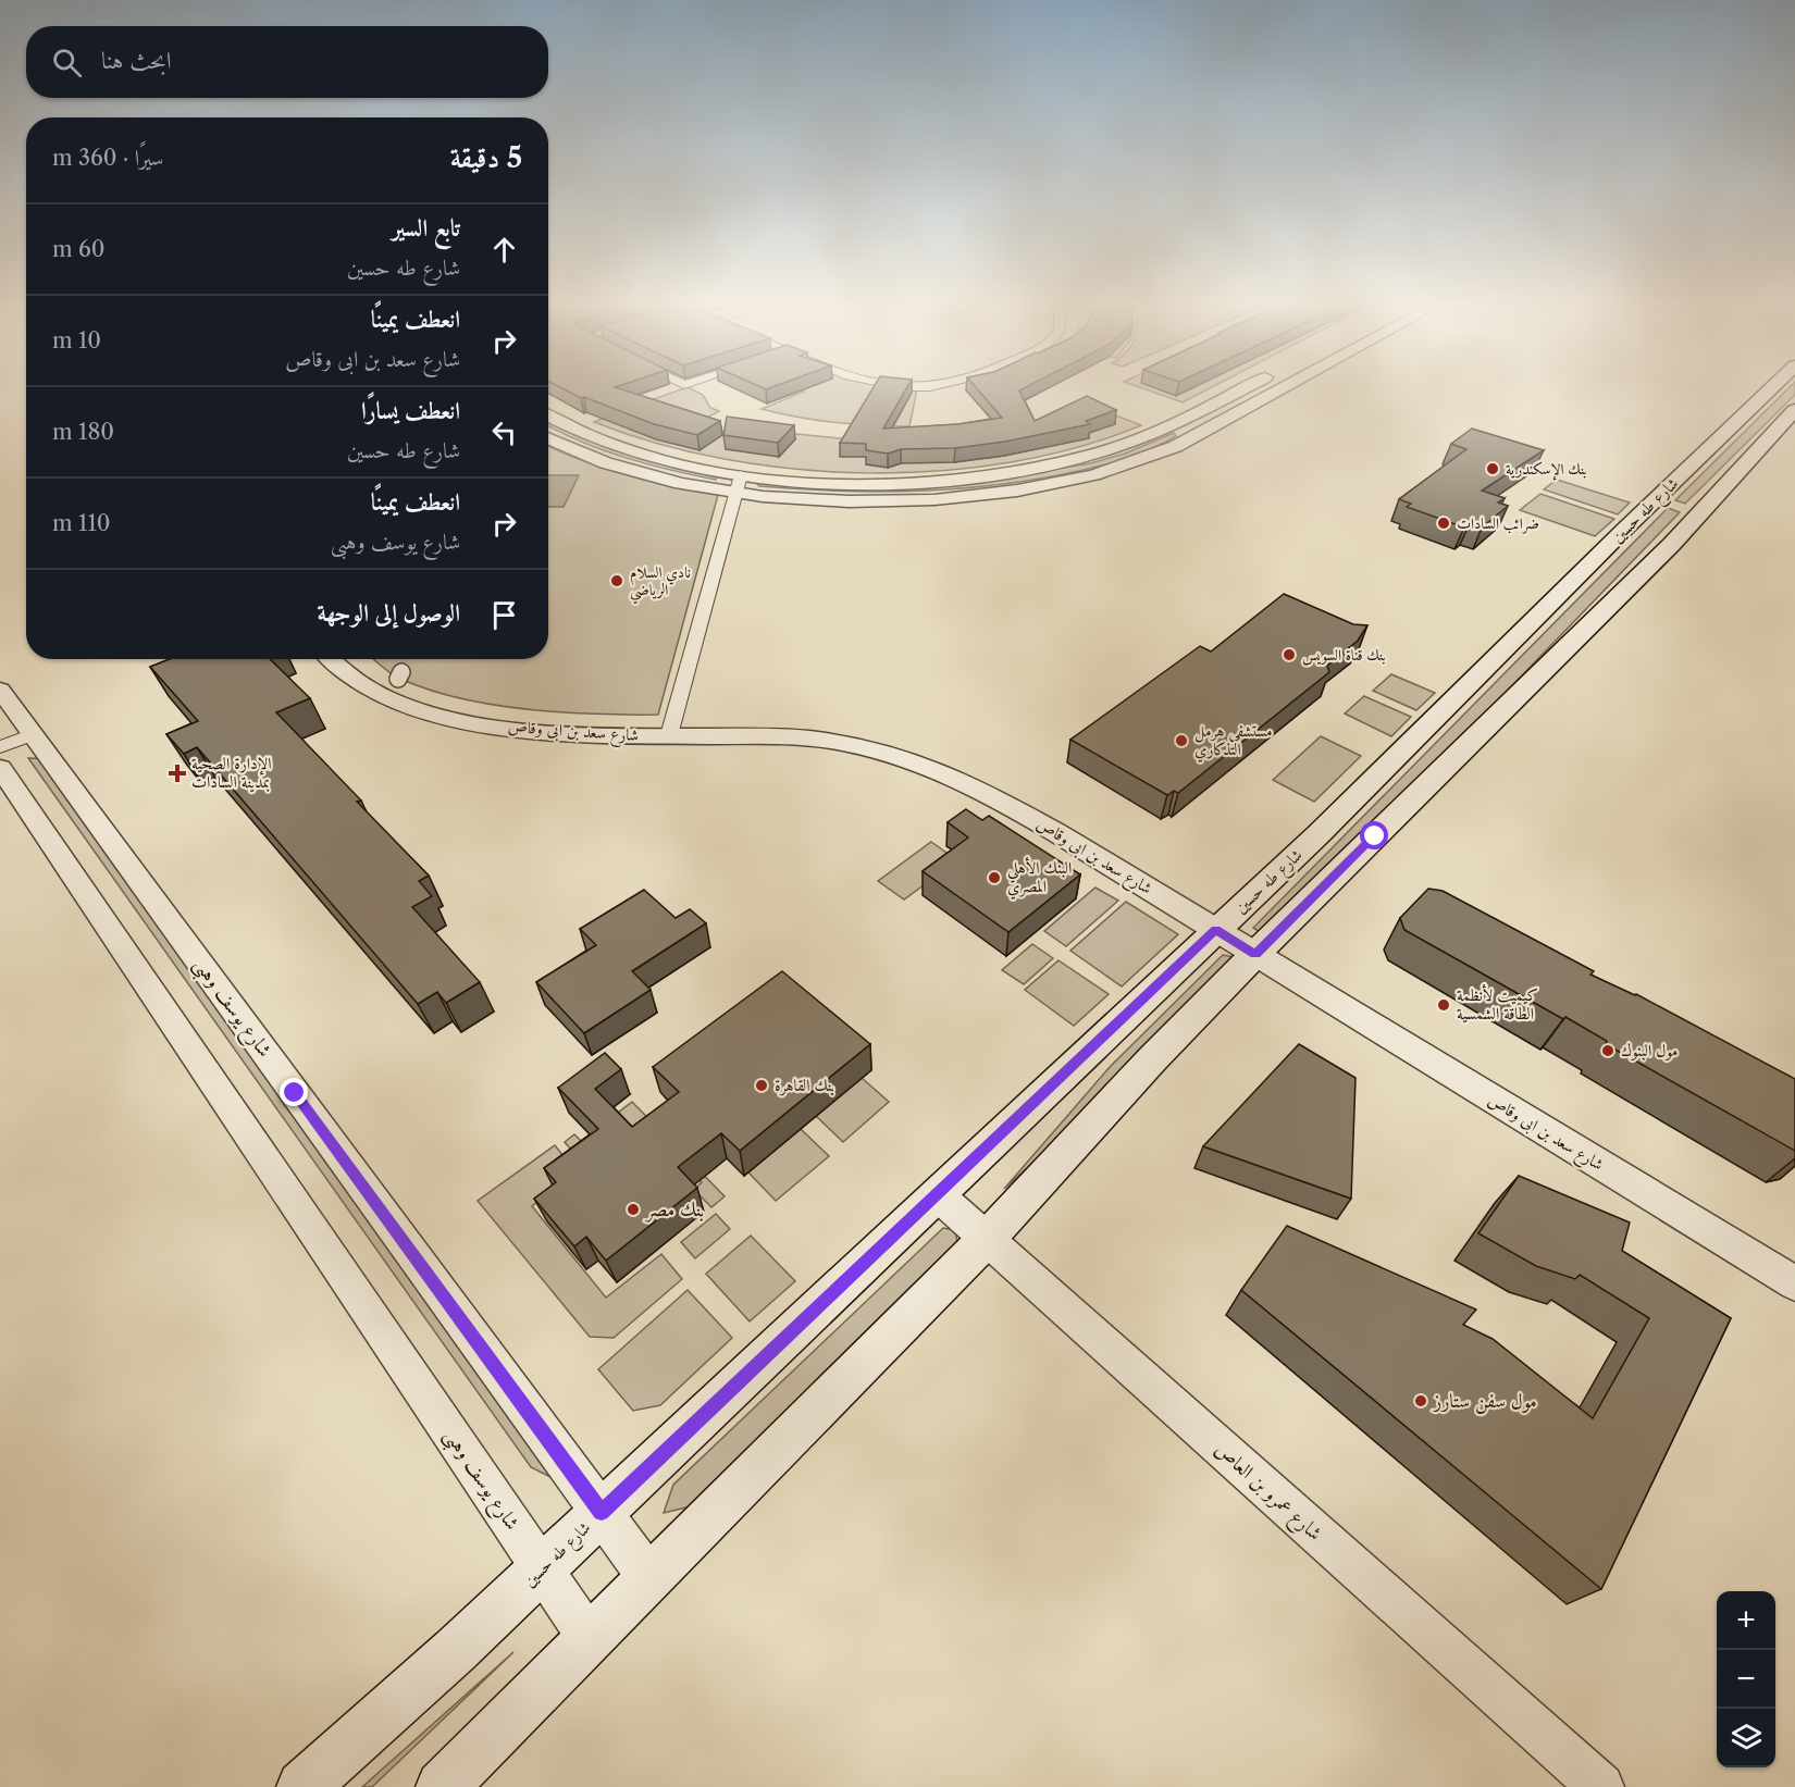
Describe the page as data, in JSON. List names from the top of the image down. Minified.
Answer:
{"streets":{"main road":["شارع طه حسين"],"street":["شارع سعد بن ابى وقاص","شارع يوسف وهبى","شارع عمرو بن العاص"]},"crossings":[["شارع طه حسين","شارع سعد بن ابى وقاص"],["شارع طه حسين","شارع يوسف وهبى"],["شارع طه حسين","شارع عمرو بن العاص"]],"places":{"other":["بنك الإسكندرية","ضرائب السادات","نادي السلام الرياضي","بنك قناة السويس","مستشفى هرمل التذكاري","البنك الأهلي المصري","كيميت لأنظمة الطاقة الشمسية","مول البنوك","بنك القاهرة","بنك مصر","مول سفن ستارز"],"health":["الإدارة الصحية بمدينة السادات"]},"page":{"search":"ابحث هنا","heading":["5 دقيقة","سيرًا · 360 m"],"list":[["تابع السير","شارع طه حسين","60 m"],["انعطف يمينًا","شارع سعد بن ابى وقاص","10 m"],["انعطف يسارًا","شارع طه حسين","180 m"],["انعطف يمينًا","شارع يوسف وهبى","110 m"],"الوصول إلى الوجهة"],"map_buttons":["+","−"]}}
